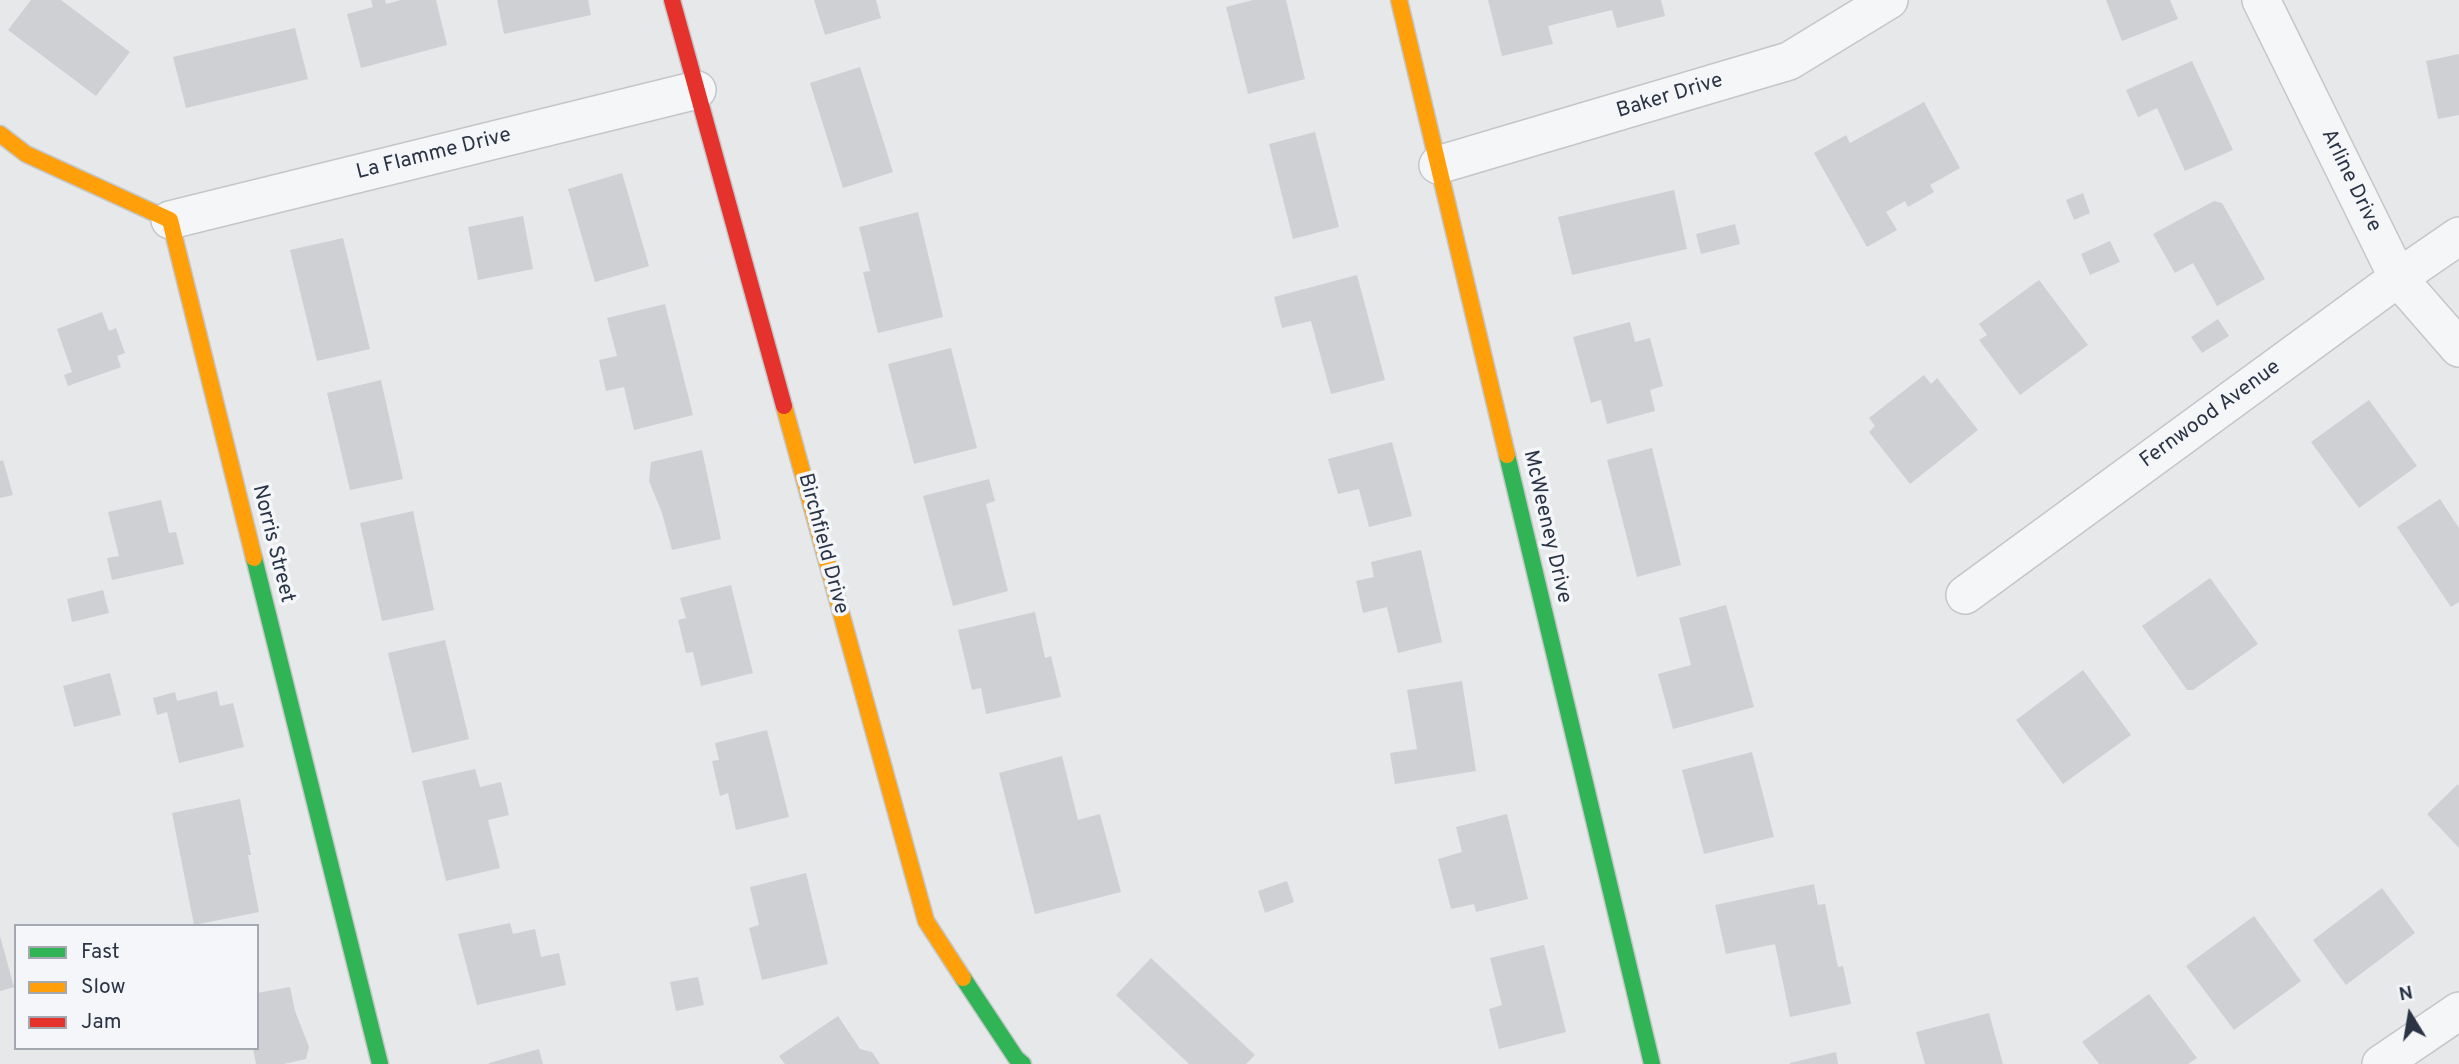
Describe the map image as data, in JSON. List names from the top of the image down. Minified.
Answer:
{"streets":{"street":["Baker Drive","La Flamme Drive","Arline Drive","Fernwood Avenue","McWeeney Drive","Norris Street","Birchfield Drive"]},"crossings":[["Baker Drive","McWeeney Drive"],["La Flamme Drive","Norris Street"],["La Flamme Drive","Birchfield Drive"],["Arline Drive","Fernwood Avenue"]],"legend":["Fast","Slow","Jam"],"north":"top"}
